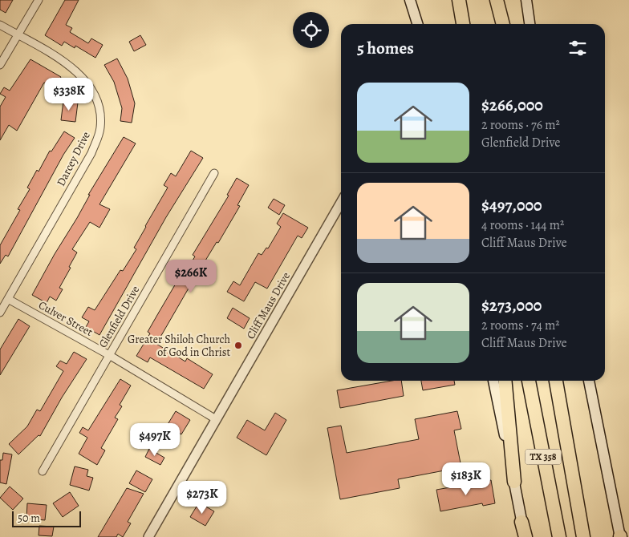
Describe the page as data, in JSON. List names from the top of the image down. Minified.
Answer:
{"streets":{"highway":["TX 358"],"street":["Darcey Drive","Cliff Maus Drive","Glenfield Drive","Culver Street"]},"crossings":[["Darcey Drive","Culver Street"],["Cliff Maus Drive","Culver Street"],["Glenfield Drive","Culver Street"]],"places":["Greater Shiloh Church of God in Christ"],"scale_bar":"50 m","page":{"heading":"5 homes","list":[{"name":"$266,000","note":"2 rooms · 76 m² · Glenfield Drive"},{"name":"$497,000","note":"4 rooms · 144 m² · Cliff Maus Drive"},{"name":"$273,000","note":"2 rooms · 74 m² · Cliff Maus Drive"}],"price":["$338K","$266K","$497K","$183K","$273K"],"scale":"50 m"}}
